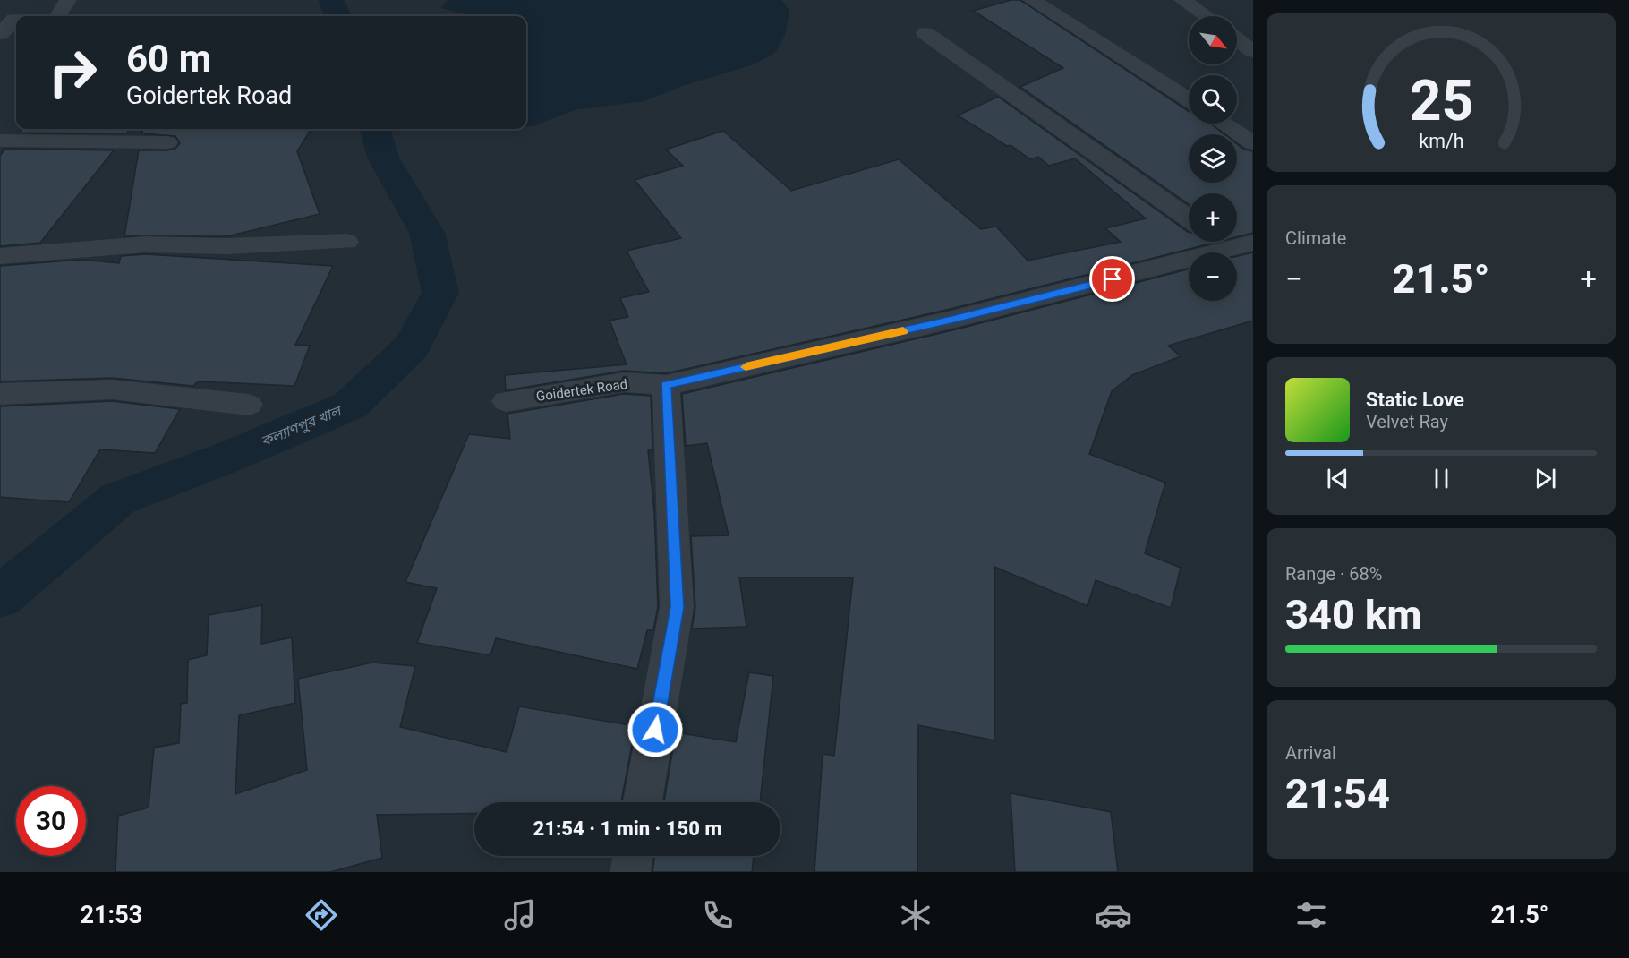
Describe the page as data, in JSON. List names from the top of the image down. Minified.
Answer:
{"streets":{"street":["Goidertek Road"]},"water":["কল্যাণপুর খাল"],"north":"bottom right","page":{"map_buttons":["+","−"],"turn":["60 m","Goidertek Road"],"tile":["Climate",["Range · 68%","340 km"],["Arrival","21:54"]],"heat":["−","21.5°","+"],"song":["Static Love","Velvet Ray"],"limit":"30","trip":"21:54 · 1 min · 150 m","tabs":["21:53","21.5°"],"gauge":["25","km/h"]}}
